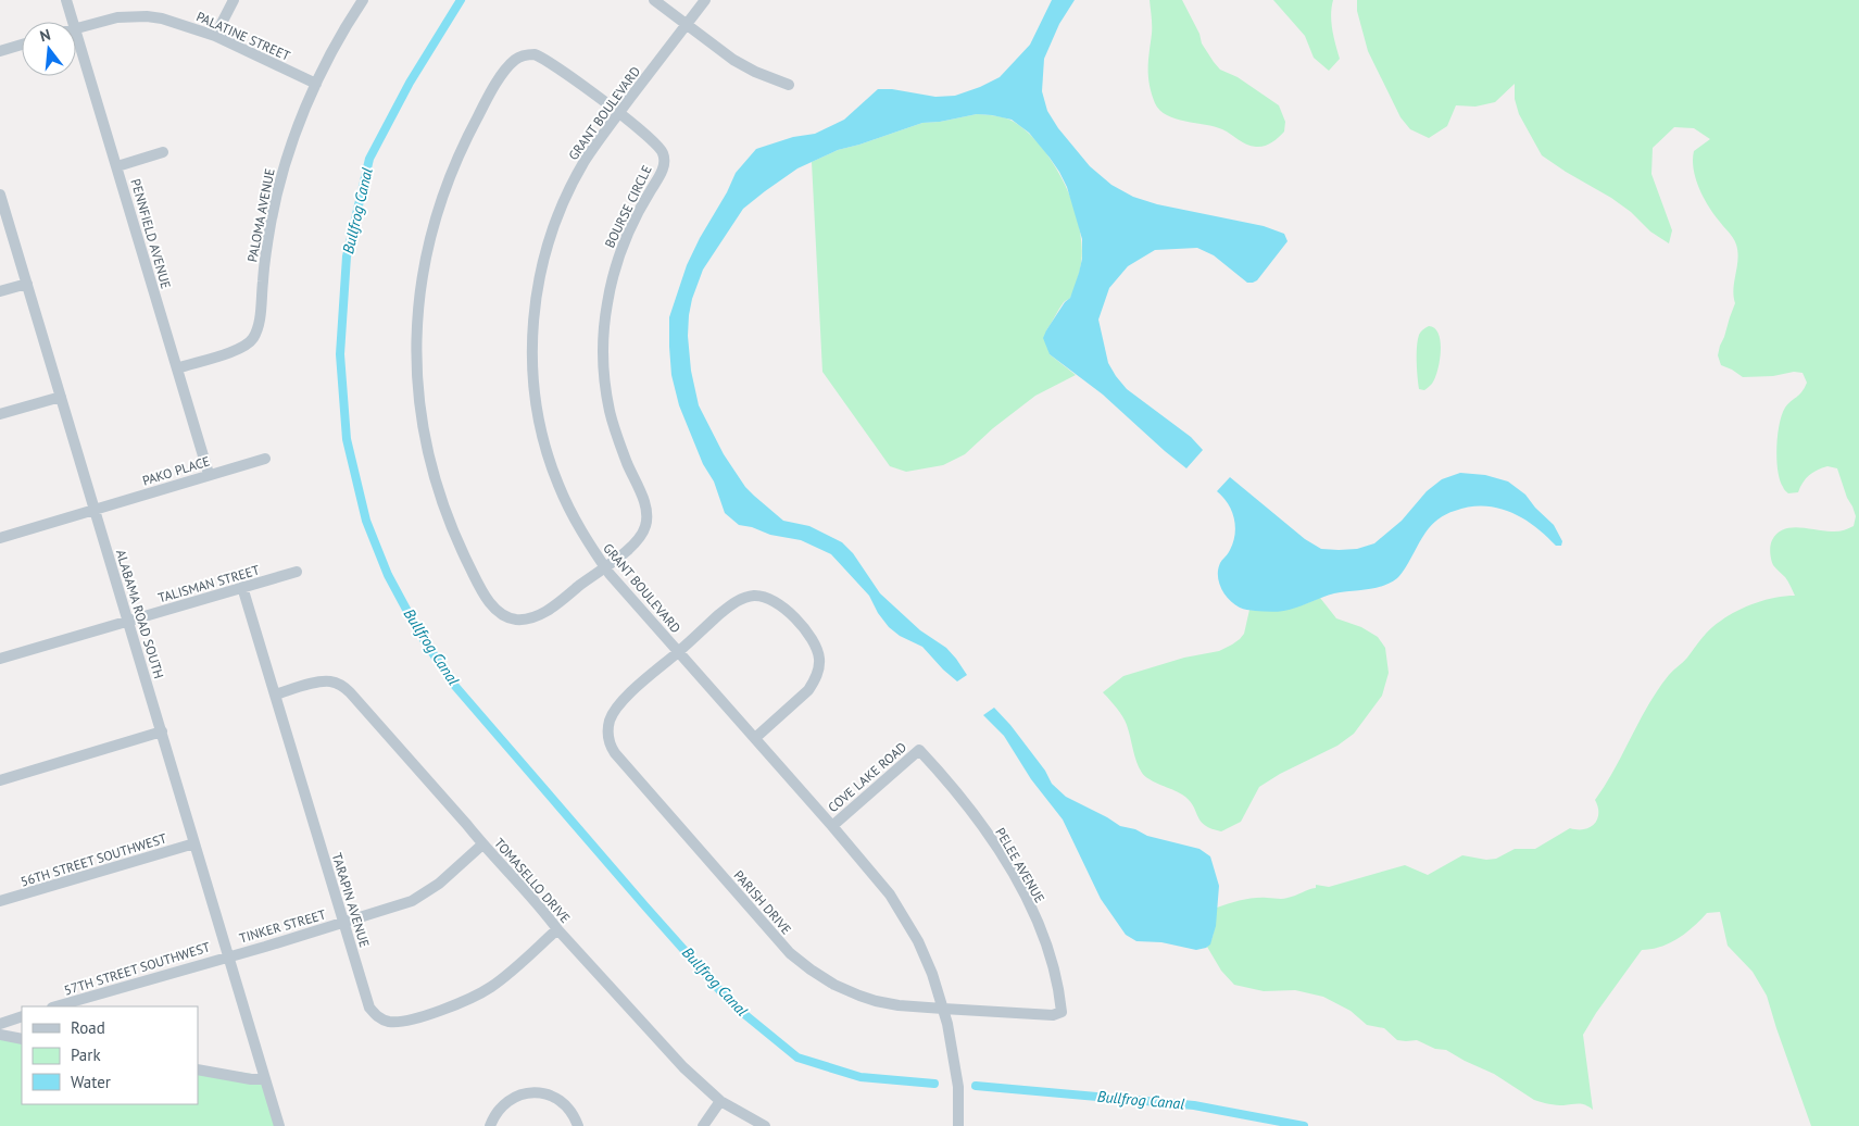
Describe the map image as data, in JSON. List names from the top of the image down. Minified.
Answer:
{"streets":{"street":["PALATINE STREET","GRANT BOULEVARD","BOURSE CIRCLE","PALOMA AVENUE","PENNFIELD AVENUE","PAKO PLACE","TALISMAN STREET","ALABAMA ROAD SOUTH","COVE LAKE ROAD","56TH STREET SOUTHWEST","PELEE AVENUE","TOMASELLO DRIVE","TARAPIN AVENUE","PARISH DRIVE","TINKER STREET","57TH STREET SOUTHWEST"]},"crossings":[["PALATINE STREET","PALOMA AVENUE"],["GRANT BOULEVARD","BOURSE CIRCLE"],["GRANT BOULEVARD","COVE LAKE ROAD"],["GRANT BOULEVARD","PARISH DRIVE"],["PALOMA AVENUE","PENNFIELD AVENUE"],["PENNFIELD AVENUE","PAKO PLACE"],["PAKO PLACE","ALABAMA ROAD SOUTH"],["TALISMAN STREET","ALABAMA ROAD SOUTH"],["TALISMAN STREET","TARAPIN AVENUE"],["ALABAMA ROAD SOUTH","56TH STREET SOUTHWEST"],["ALABAMA ROAD SOUTH","TINKER STREET"],["ALABAMA ROAD SOUTH","57TH STREET SOUTHWEST"],["COVE LAKE ROAD","PELEE AVENUE"],["PELEE AVENUE","PARISH DRIVE"],["TOMASELLO DRIVE","TARAPIN AVENUE"],["TOMASELLO DRIVE","TINKER STREET"],["TARAPIN AVENUE","TINKER STREET"],["TINKER STREET","57TH STREET SOUTHWEST"]],"water":["Bullfrog Canal"],"legend":["Road","Park","Water"],"north":"top"}
